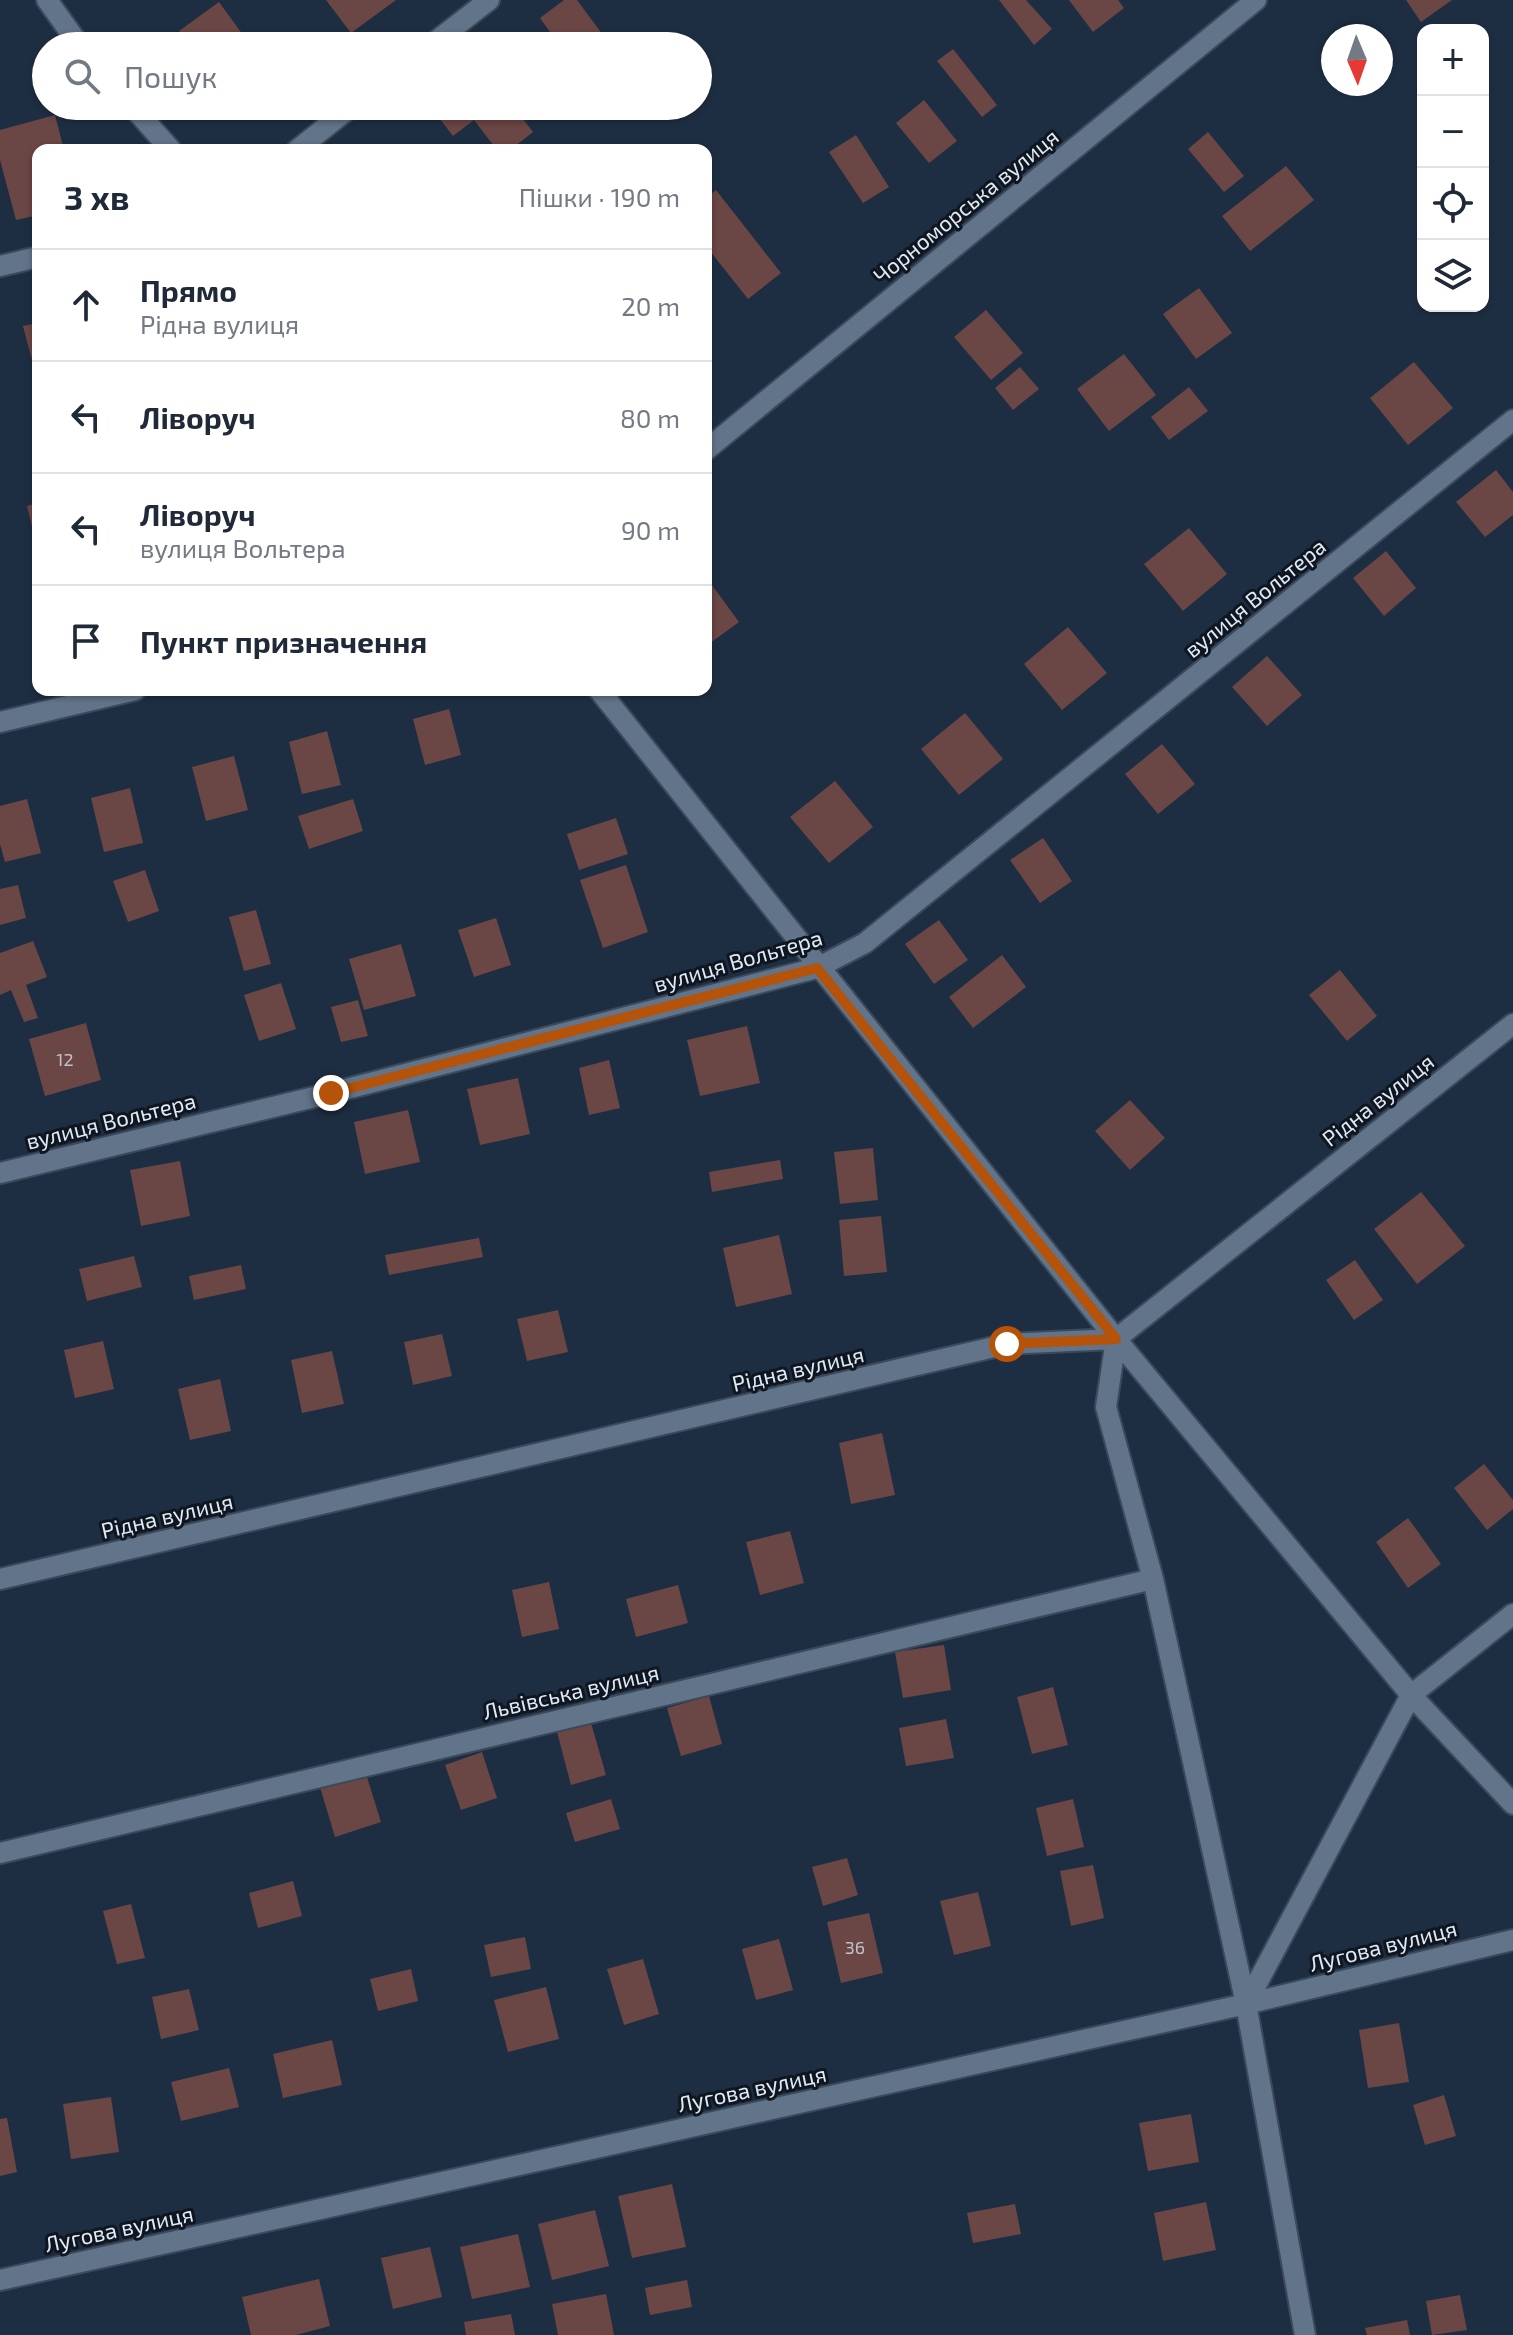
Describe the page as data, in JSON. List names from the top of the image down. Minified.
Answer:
{"streets":{"street":["Чорноморська вулиця","вулиця Вольтера","Рідна вулиця","Львівська вулиця","Лугова вулиця"]},"house_numbers":["12","36"],"north":"bottom","page":{"map_buttons":["+","−"],"search":"Пошук","heading":["3 хв","Пішки · 190 m"],"list":[["Прямо","Рідна вулиця","20 m"],["Ліворуч","80 m"],["Ліворуч","вулиця Вольтера","90 m"],"Пункт призначення"]}}
